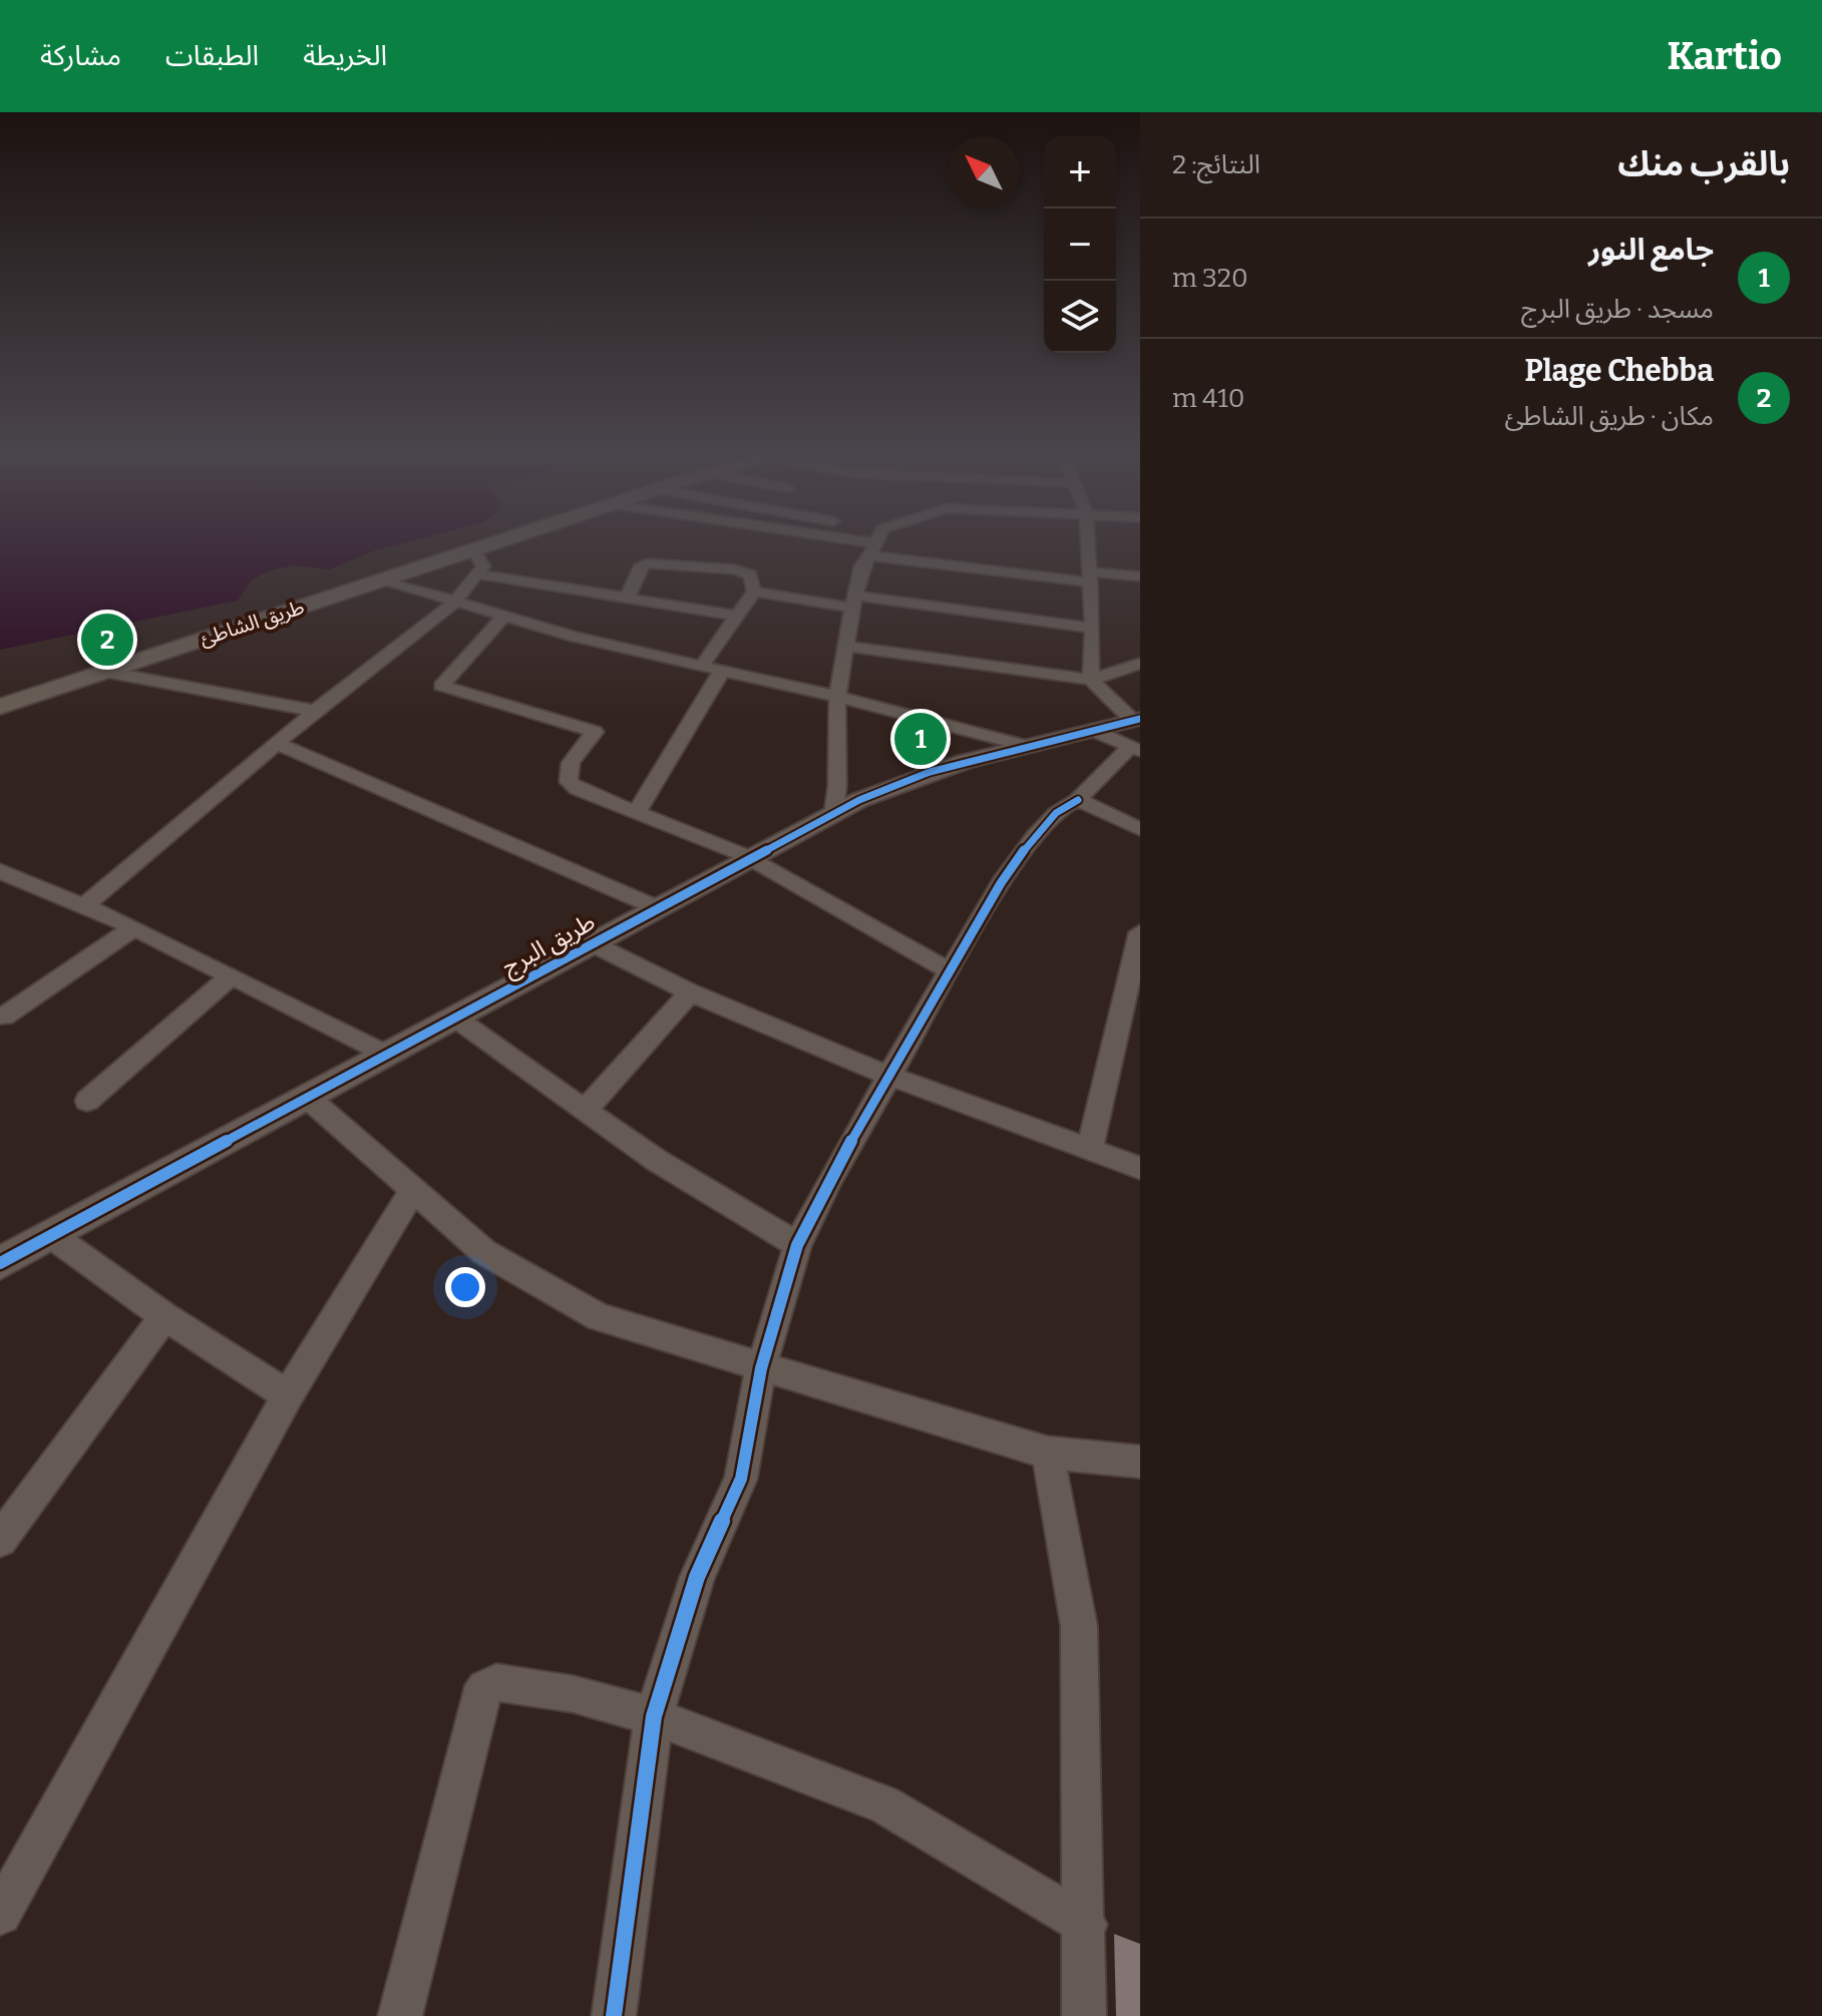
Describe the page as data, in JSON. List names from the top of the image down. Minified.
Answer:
{"streets":{"main road":["طريق الشاطئ"],"street":["طريق البرج"]},"north":"top left","page":{"header":"Kartio","nav":["الخريطة","الطبقات","مشاركة"],"heading":["بالقرب منك","النتائج: 2"],"map_buttons":["+","−"],"list":[{"mark":"1","name":"جامع النور","note":"مسجد · طريق البرج","value":"320 m"},{"mark":"2","name":"Plage Chebba","note":"مكان · طريق الشاطئ","value":"410 m"}],"pins":["2","1"]}}
